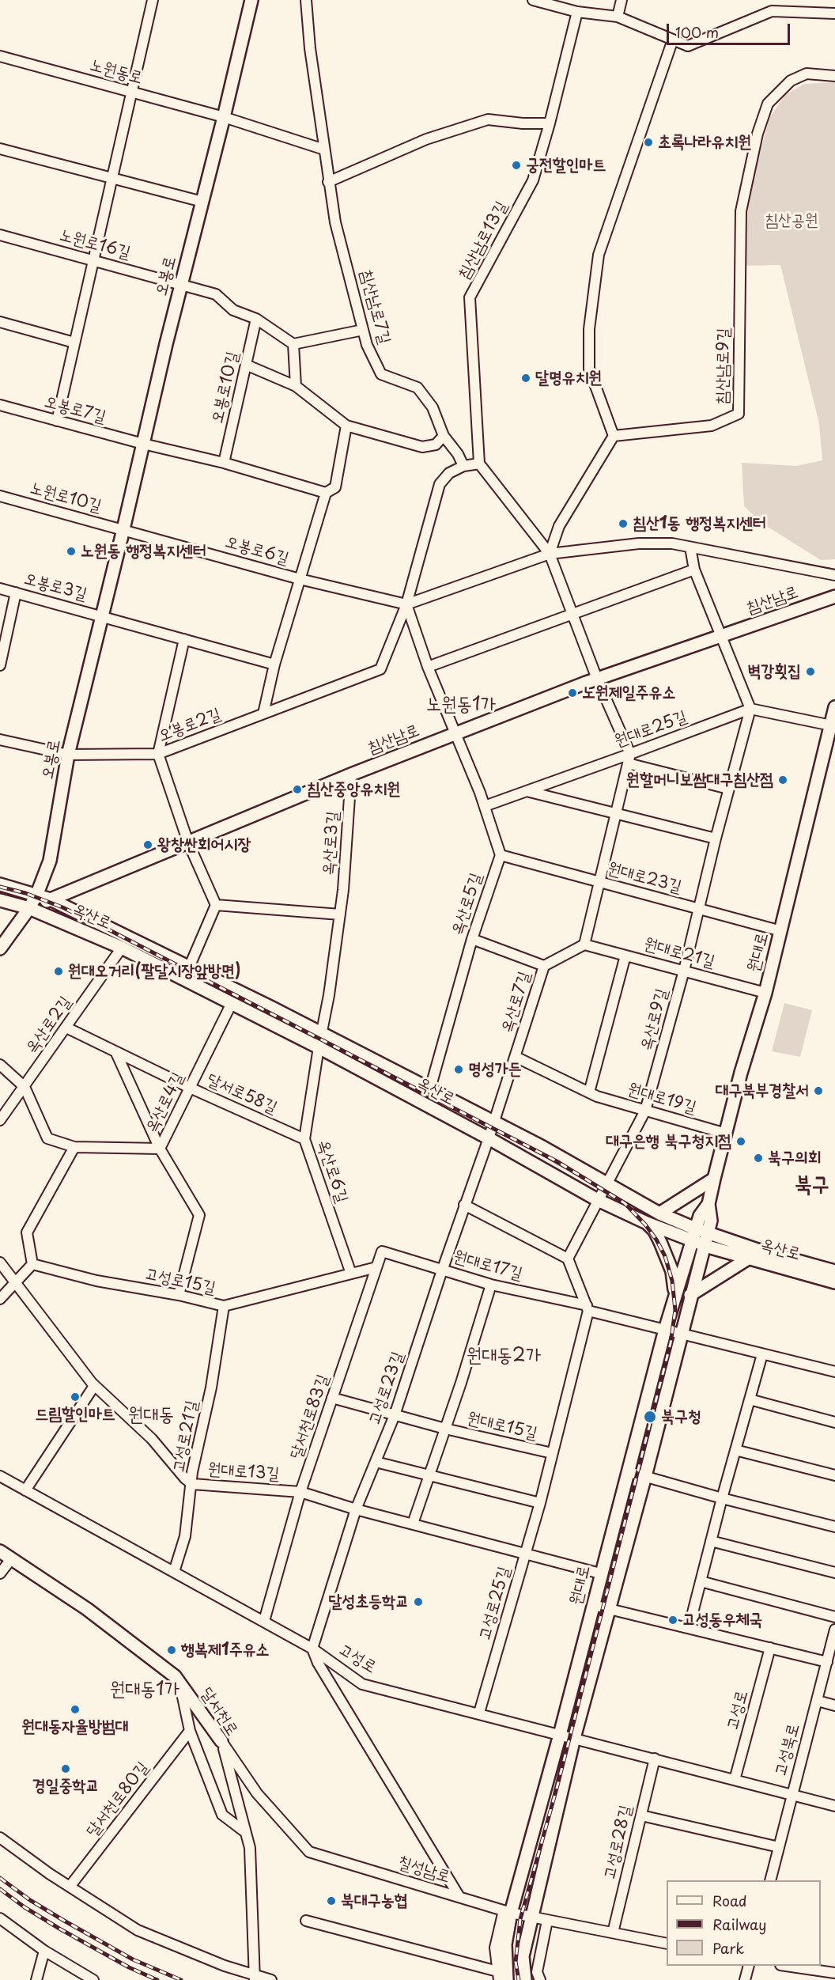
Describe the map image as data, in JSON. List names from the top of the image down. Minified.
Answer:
{"streets":{"main road":["오봉로","침산남로","옥산로","원대로","달서천로"],"street":["노원동로","침산남로13길","노원로16길","침산남로7길","침산남로9길","오봉로10길","오봉로7길","노원로10길","오봉로6길","오봉로3길","오봉로2길","원대로25길","옥산로3길","원대로23길","옥산로5길","원대로21길","옥산로7길","옥산로9길","옥산로2길","달서로58길","원대로19길","옥산로4길","옥산로6길","원대로17길","고성로15길","고성로23길","달서천로83길","원대로15길","고성로21길","원대로13길","고성로25길","고성로","고성북로","달서천로80길","고성로28길","칠성남로"]},"crossings":[["노원동로","오봉로"],["노원로16길","오봉로"],["오봉로","오봉로7길"],["오봉로","노원로10길"],["오봉로","오봉로6길"],["오봉로","오봉로3길"],["오봉로","침산남로"],["오봉로","오봉로2길"],["오봉로","옥산로"],["노원로10길","오봉로6길"],["오봉로6길","오봉로2길"],["침산남로","옥산로3길"],["침산남로","옥산로"],["원대로25길","옥산로9길"],["옥산로3길","옥산로"],["옥산로3길","옥산로6길"],["원대로23길","옥산로5길"],["원대로23길","원대로"],["원대로23길","옥산로9길"],["옥산로5길","옥산로"],["옥산로","원대로"],["옥산로","옥산로7길"],["옥산로","옥산로9길"],["옥산로","옥산로2길"],["옥산로","옥산로4길"],["옥산로","옥산로6길"],["옥산로","고성로23길"],["원대로","원대로21길"],["원대로","원대로19길"],["원대로","원대로13길"],["원대로","고성로"],["원대로","칠성남로"],["원대로21길","옥산로7길"],["원대로21길","옥산로9길"],["옥산로7길","원대로19길"],["옥산로7길","고성로23길"],["옥산로9길","원대로19길"],["옥산로2길","달서로58길"],["달서로58길","옥산로4길"],["달서로58길","옥산로6길"],["옥산로4길","고성로15길"],["옥산로6길","고성로15길"],["원대로17길","고성로23길"],["원대로17길","달서천로83길"],["원대로17길","원대로15길"],["원대로17길","고성로25길"],["고성로15길","달서천로83길"],["고성로15길","고성로21길"],["고성로23길","원대로15길"],["고성로23길","원대로13길"],["고성로23길","고성로"],["달서천로83길","원대로15길"],["달서천로83길","원대로13길"],["달서천로83길","고성로"],["원대로15길","고성로25길"],["고성로21길","원대로13길"],["고성로21길","고성로"],["원대로13길","고성로25길"],["고성로25길","고성로"],["고성로","고성북로"],["고성로","고성로28길"],["달서천로","칠성남로"],["고성로28길","칠성남로"]],"districts":["노원동1가","북구","원대동2가","원대동","원대동1가"],"parks":["침산공원"],"places":["초록나라유치원","궁전할인마트","달명유치원","침산1동 행정복지센터","노원동 행정복지센터","벽강횟집","노원제일주유소","원할머니보쌈대구침산점","침산중앙유치원","왕창싼회어시장","원대오거리(팔달시장앞방면)","명성가든","대구북부경찰서","대구은행 북구청지점","북구의회","드림할인마트","북구청","달성초등학교","고성동우체국","행복제1주유소","원대동자율방범대","경일중학교","북대구농협"],"legend":["Road","Railway","Park"],"scale_bar":"100 m"}
